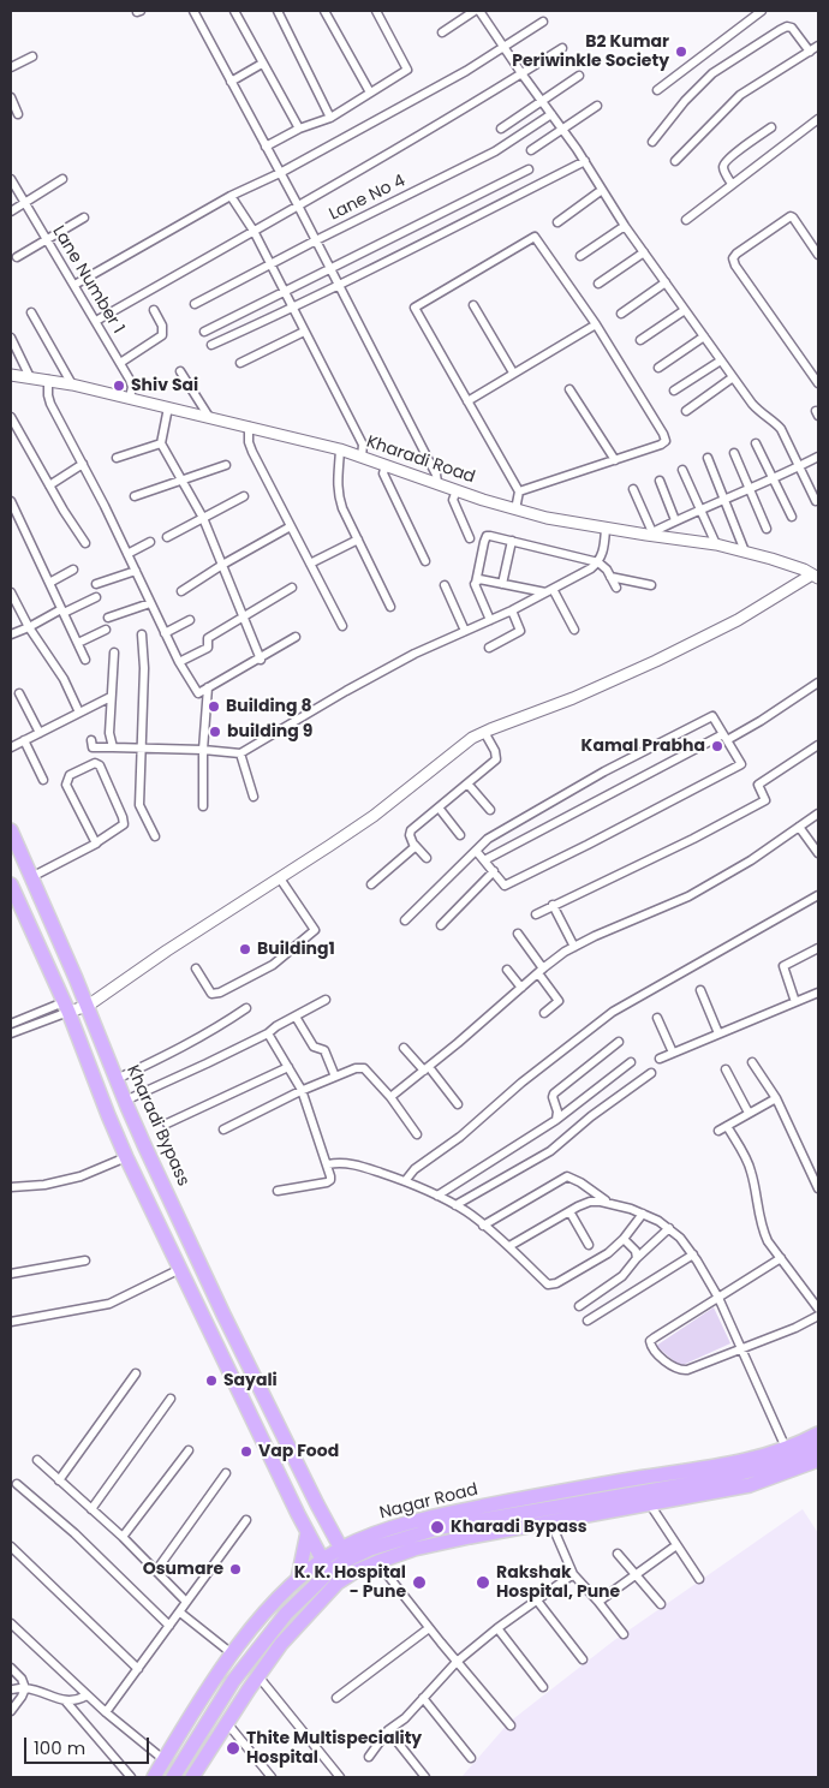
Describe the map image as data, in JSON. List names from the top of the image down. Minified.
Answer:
{"streets":{"highway":["Kharadi Bypass","Nagar Road"],"street":["Lane No 4","Lane Number 1","Kharadi Road"]},"crossings":[["Lane Number 1","Kharadi Road"],["Kharadi Bypass","Nagar Road"]],"places":["B2 Kumar Periwinkle Society","Shiv Sai","Building 8","building 9","Kamal Prabha","Building1","Sayali","Vap Food","Kharadi Bypass","Osumare","K. K. Hospital - Pune","Rakshak Hospital, Pune","Thite Multispeciality Hospital"],"scale_bar":"100 m"}
